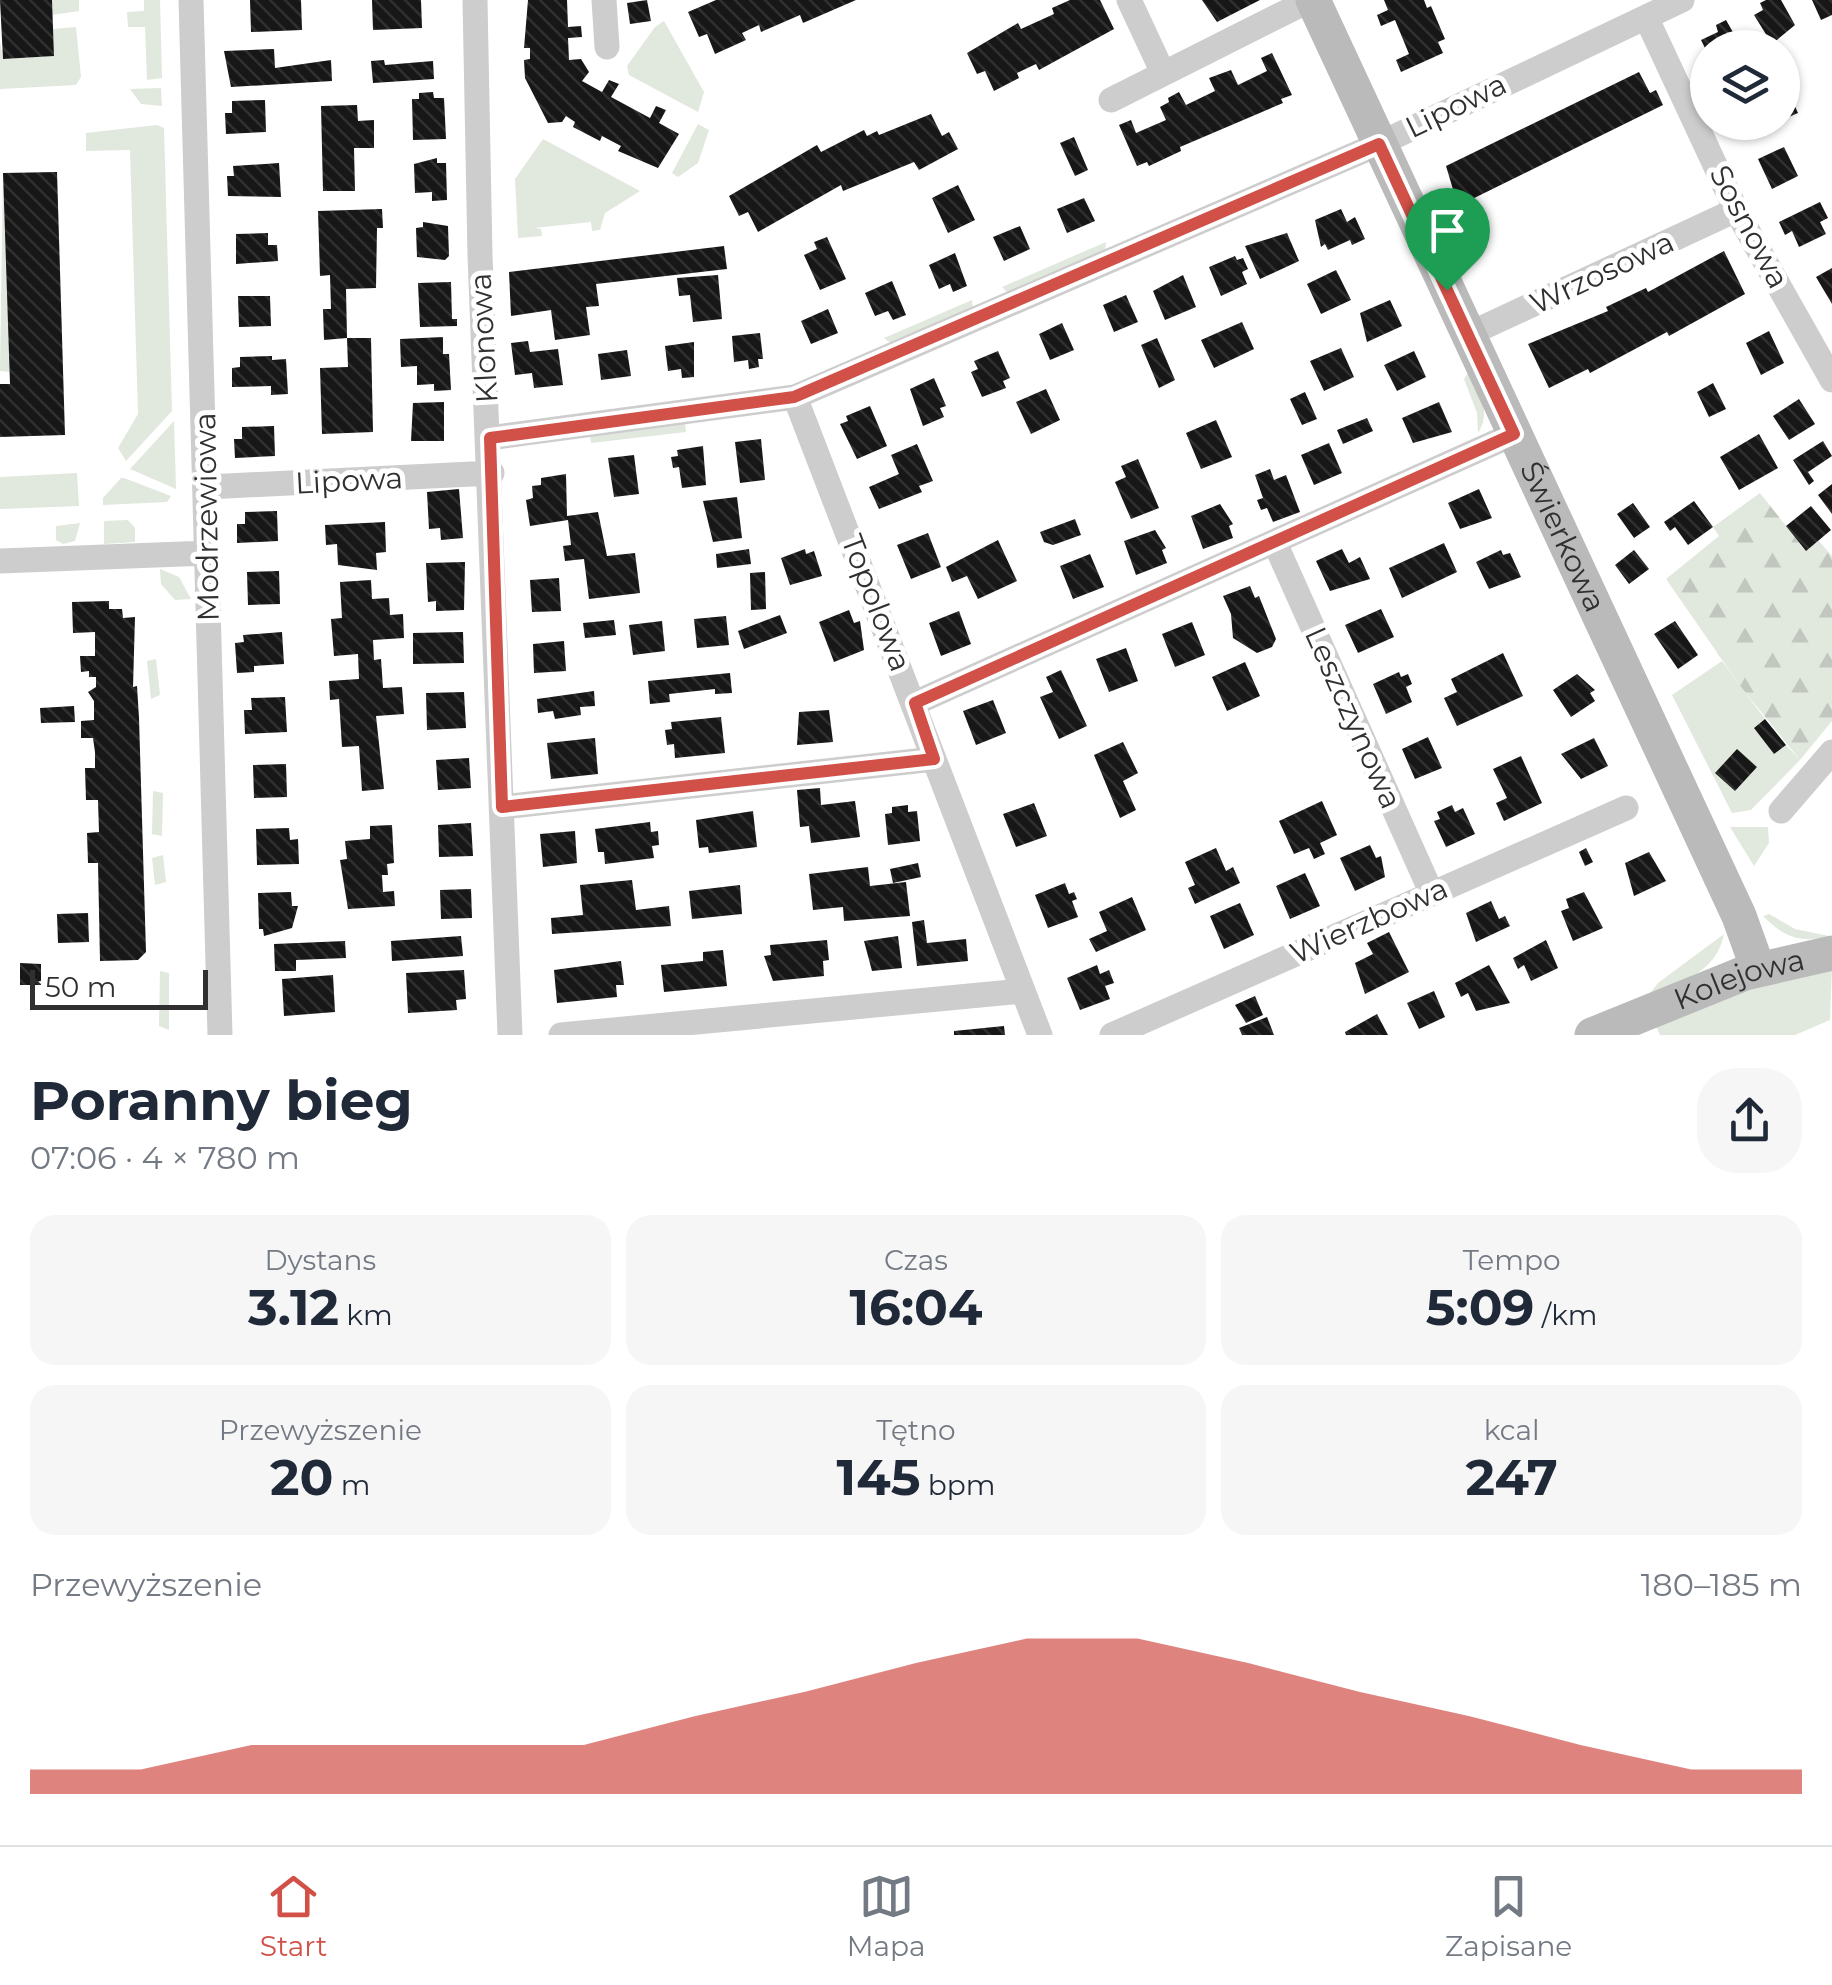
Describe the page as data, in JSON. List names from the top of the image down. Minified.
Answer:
{"streets":{"street":["Lipowa","Sosnowa","Wrzosowa","Klonowa","Modrzewiowa","Świerkowa","Topolowa","Leszczynowa","Wierzbowa","Kolejowa"]},"crossings":[["Lipowa","Sosnowa"],["Lipowa","Klonowa"],["Lipowa","Modrzewiowa"],["Lipowa","Świerkowa"],["Lipowa","Topolowa"],["Sosnowa","Wrzosowa"],["Wrzosowa","Świerkowa"],["Świerkowa","Kolejowa"],["Leszczynowa","Wierzbowa"]],"scale_bar":"50 m","page":{"scale":"50 m","heading":["Poranny bieg","07:06 · 4 × 780 m"],"stats":[["Dystans","3.12 km"],["Czas","16:04"],["Tempo","5:09 /km"],["Przewyższenie","20 m"],["Tętno","145 bpm"],["kcal","247"]],"chart":["Przewyższenie","180–185 m"],"tabs":["Start","Mapa","Zapisane"]}}
